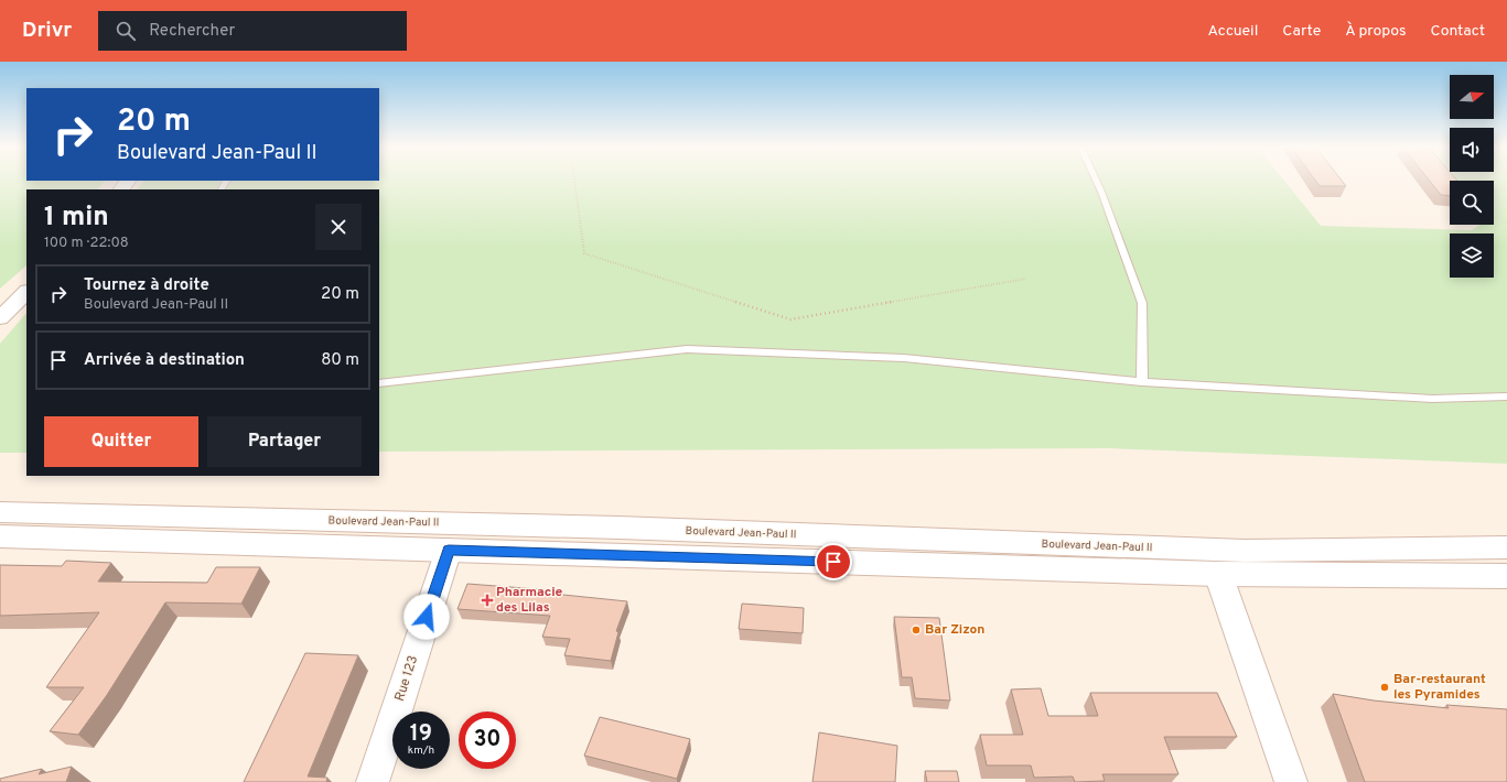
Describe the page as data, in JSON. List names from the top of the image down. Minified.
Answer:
{"streets":{"main road":["Boulevard Jean-Paul II"],"street":["Rue 123"]},"crossings":[["Boulevard Jean-Paul II","Rue 123"]],"places":{"health":["Pharmacie des Lilas"],"other":["Bar Zizon","Bar-restaurant les Pyramides"]},"north":"right","page":{"header":"Drivr","search":"Rechercher","nav":["Accueil","Carte","À propos","Contact"],"turn":["20 m","Boulevard Jean-Paul II"],"heading":["1 min","100 m · 22:08"],"list":[{"name":"Tournez à droite","note":"Boulevard Jean-Paul II","value":"20 m"},{"name":"Arrivée à destination","value":"80 m"}],"buttons":["Quitter","Partager"],"speed":"19 km/h","limit":"30"}}
